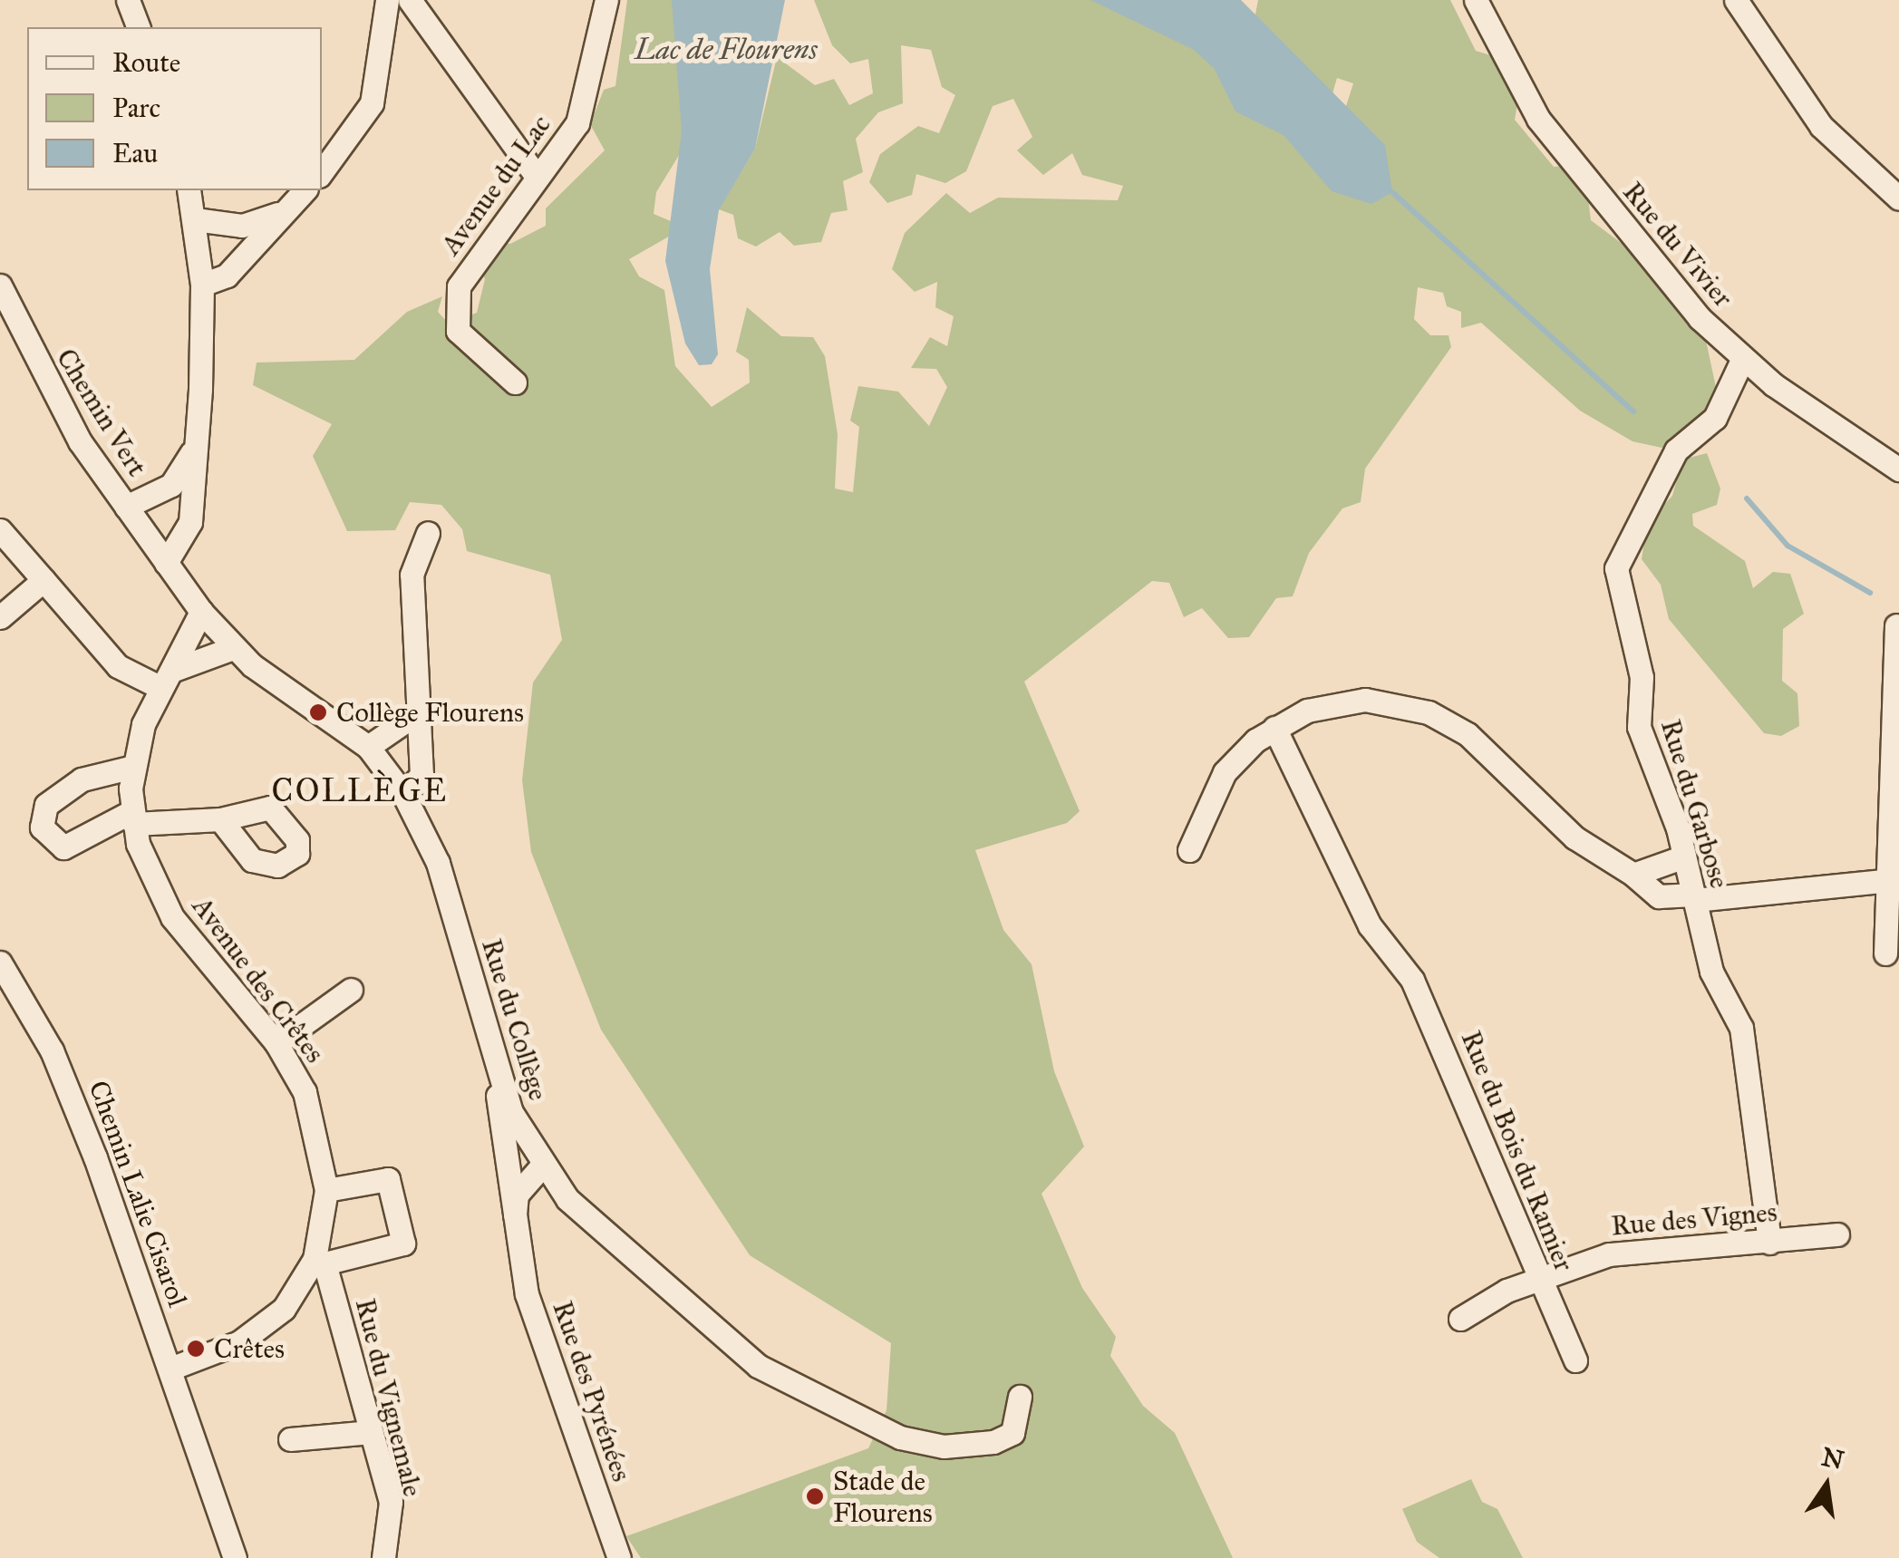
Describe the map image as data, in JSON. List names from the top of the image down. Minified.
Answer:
{"streets":{"street":["Avenue du Lac","Rue du Vivier","Chemin Vert","Rue du Garbose","Avenue des Crêtes","Rue du Collège","Rue du Bois du Ramier","Chemin Lalie Cisarol","Rue des Vignes","Rue des Pyrénées","Rue du Vignemale"]},"crossings":[["Rue du Vivier","Rue du Garbose"],["Chemin Vert","Rue du Collège"],["Rue du Garbose","Rue des Vignes"],["Avenue des Crêtes","Rue du Collège"],["Avenue des Crêtes","Chemin Lalie Cisarol"],["Avenue des Crêtes","Rue du Vignemale"],["Rue du Collège","Rue des Pyrénées"],["Rue du Bois du Ramier","Rue des Vignes"]],"districts":["COLLÈGE"],"water":["Lac de Flourens"],"places":["Collège Flourens","Crêtes","Stade de Flourens"],"legend":["Route","Parc","Eau"],"north":"top"}
